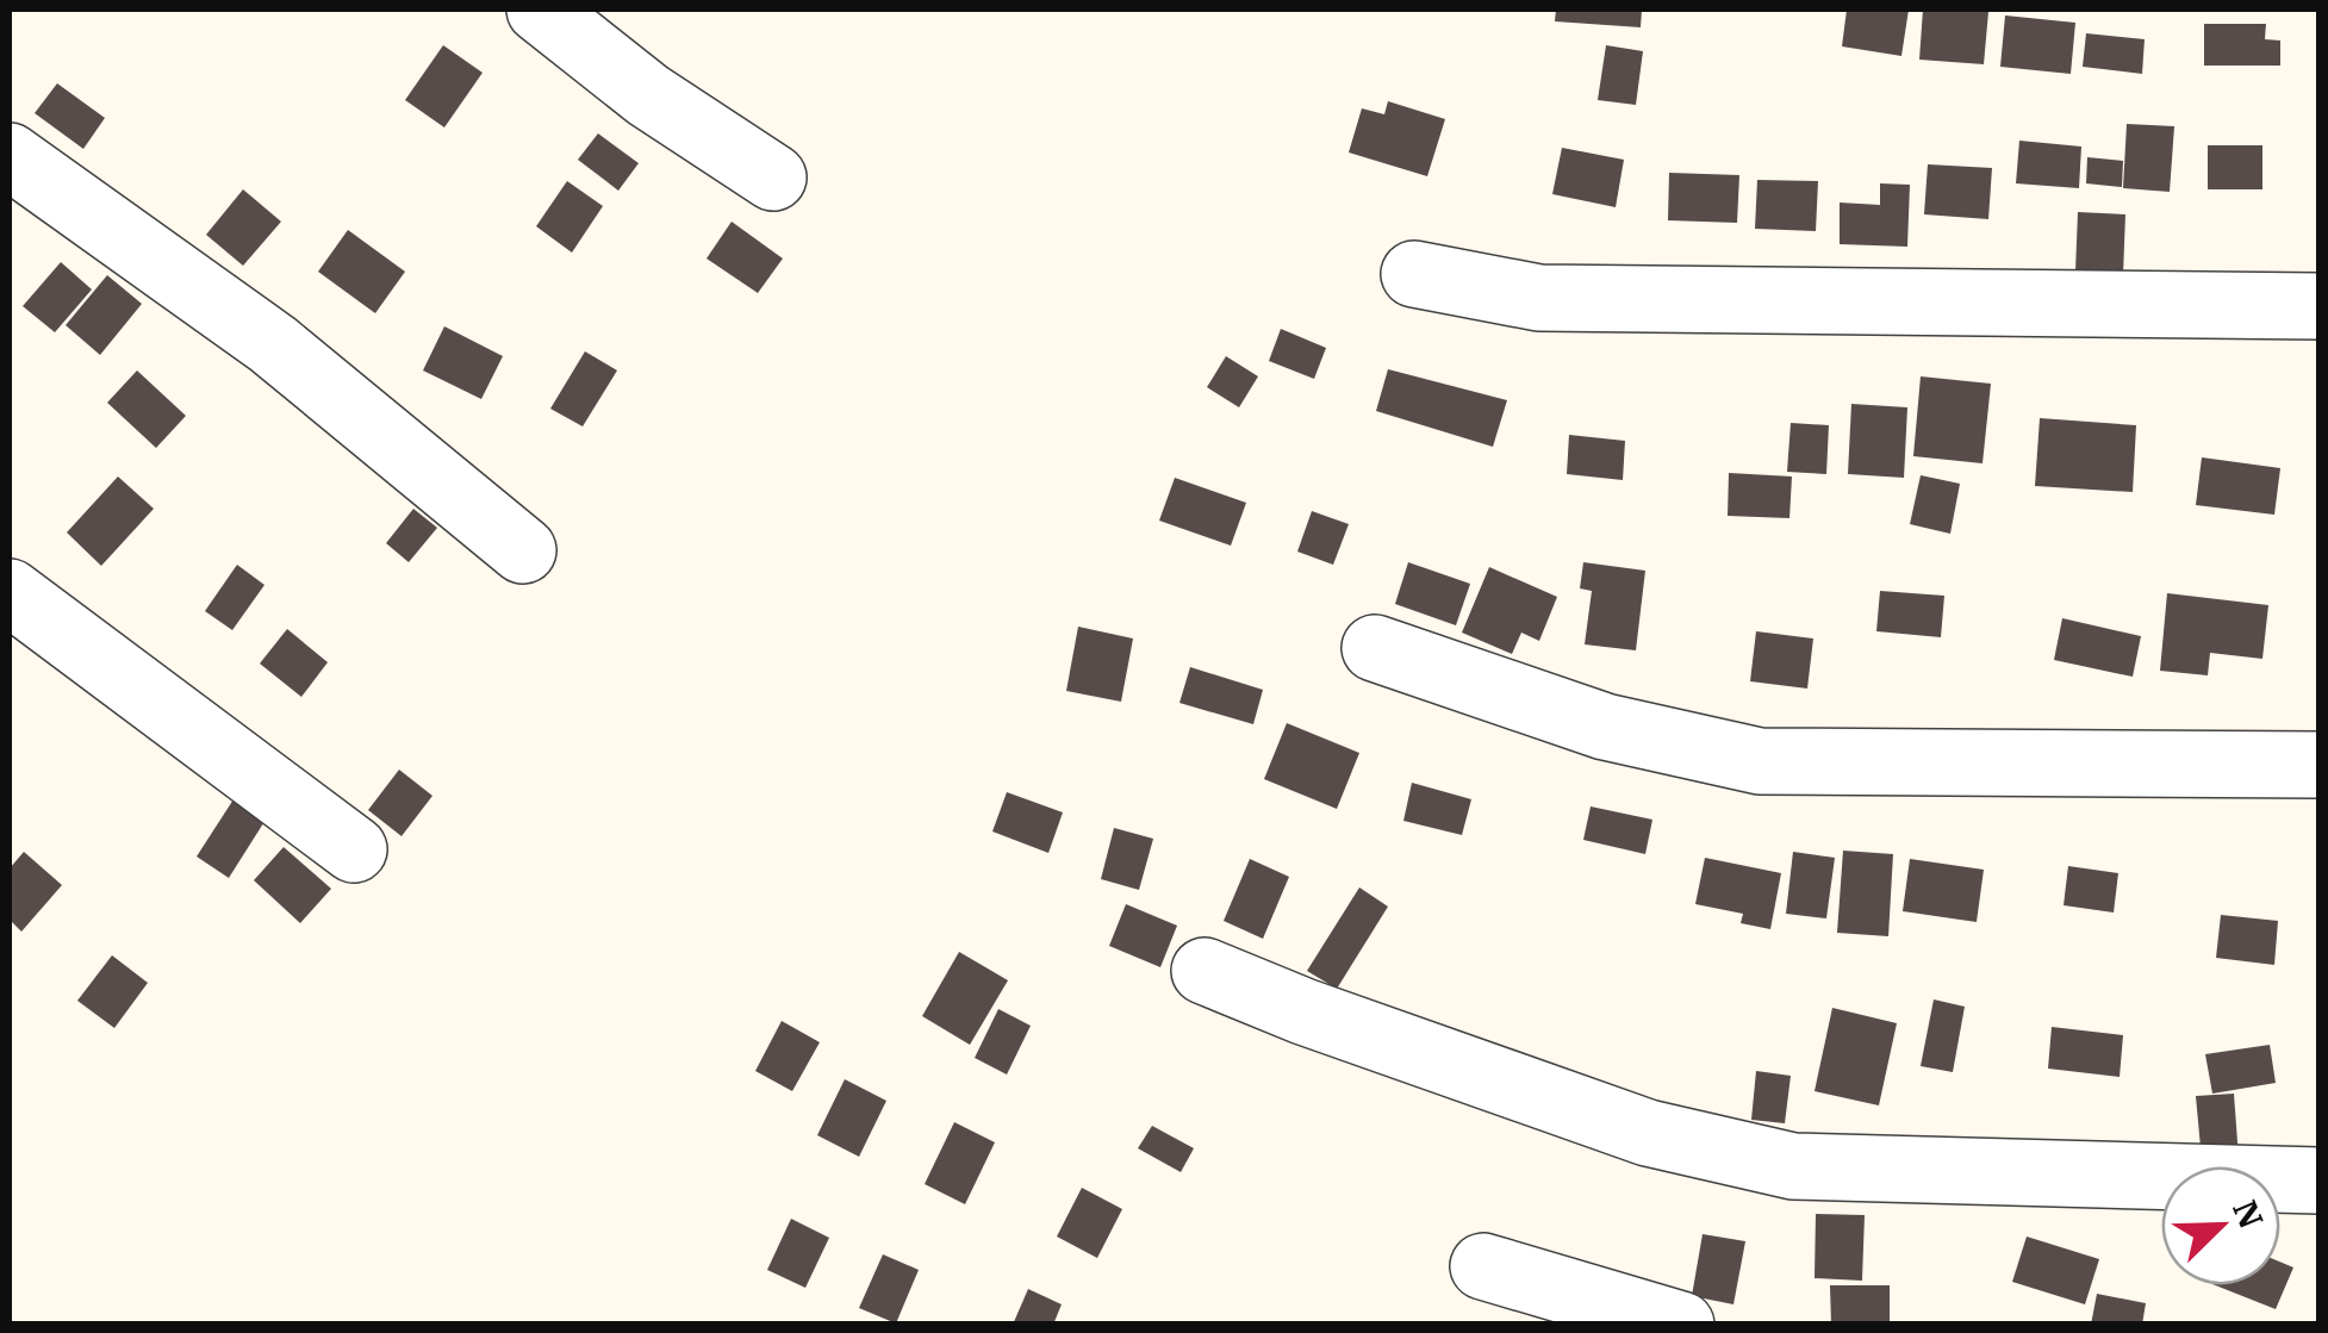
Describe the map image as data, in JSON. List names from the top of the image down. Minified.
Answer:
{"north":"top right"}
